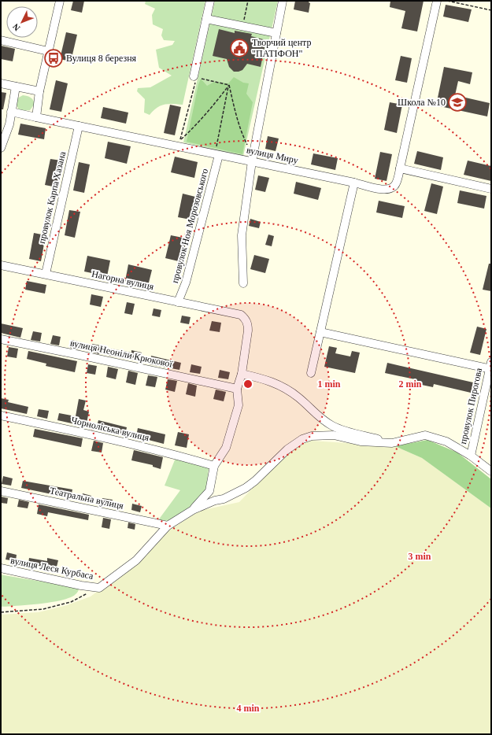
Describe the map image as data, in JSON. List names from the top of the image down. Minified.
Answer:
{"streets":{"street":["вулиця Миру","провулок Карпа Хазана","провулок Ноя Морозовського","Нагорна вулиця","вулиця Неоніли Крюкової","провулок Пирогова","Чорноліська вулиця","Театральна вулиця","вулиця Леся Курбаса"]},"crossings":[["вулиця Миру","провулок Карпа Хазана"],["вулиця Миру","провулок Ноя Морозовського"],["провулок Карпа Хазана","Нагорна вулиця"],["провулок Ноя Морозовського","Нагорна вулиця"]],"places":{"public building":["Творчий центр \"ПАТІФОН\""],"bus stop":["Вулиця 8 березня"],"school or university":["Школа №10"]},"north":"bottom left","rings":["1 min","2 min","3 min","4 min"]}
